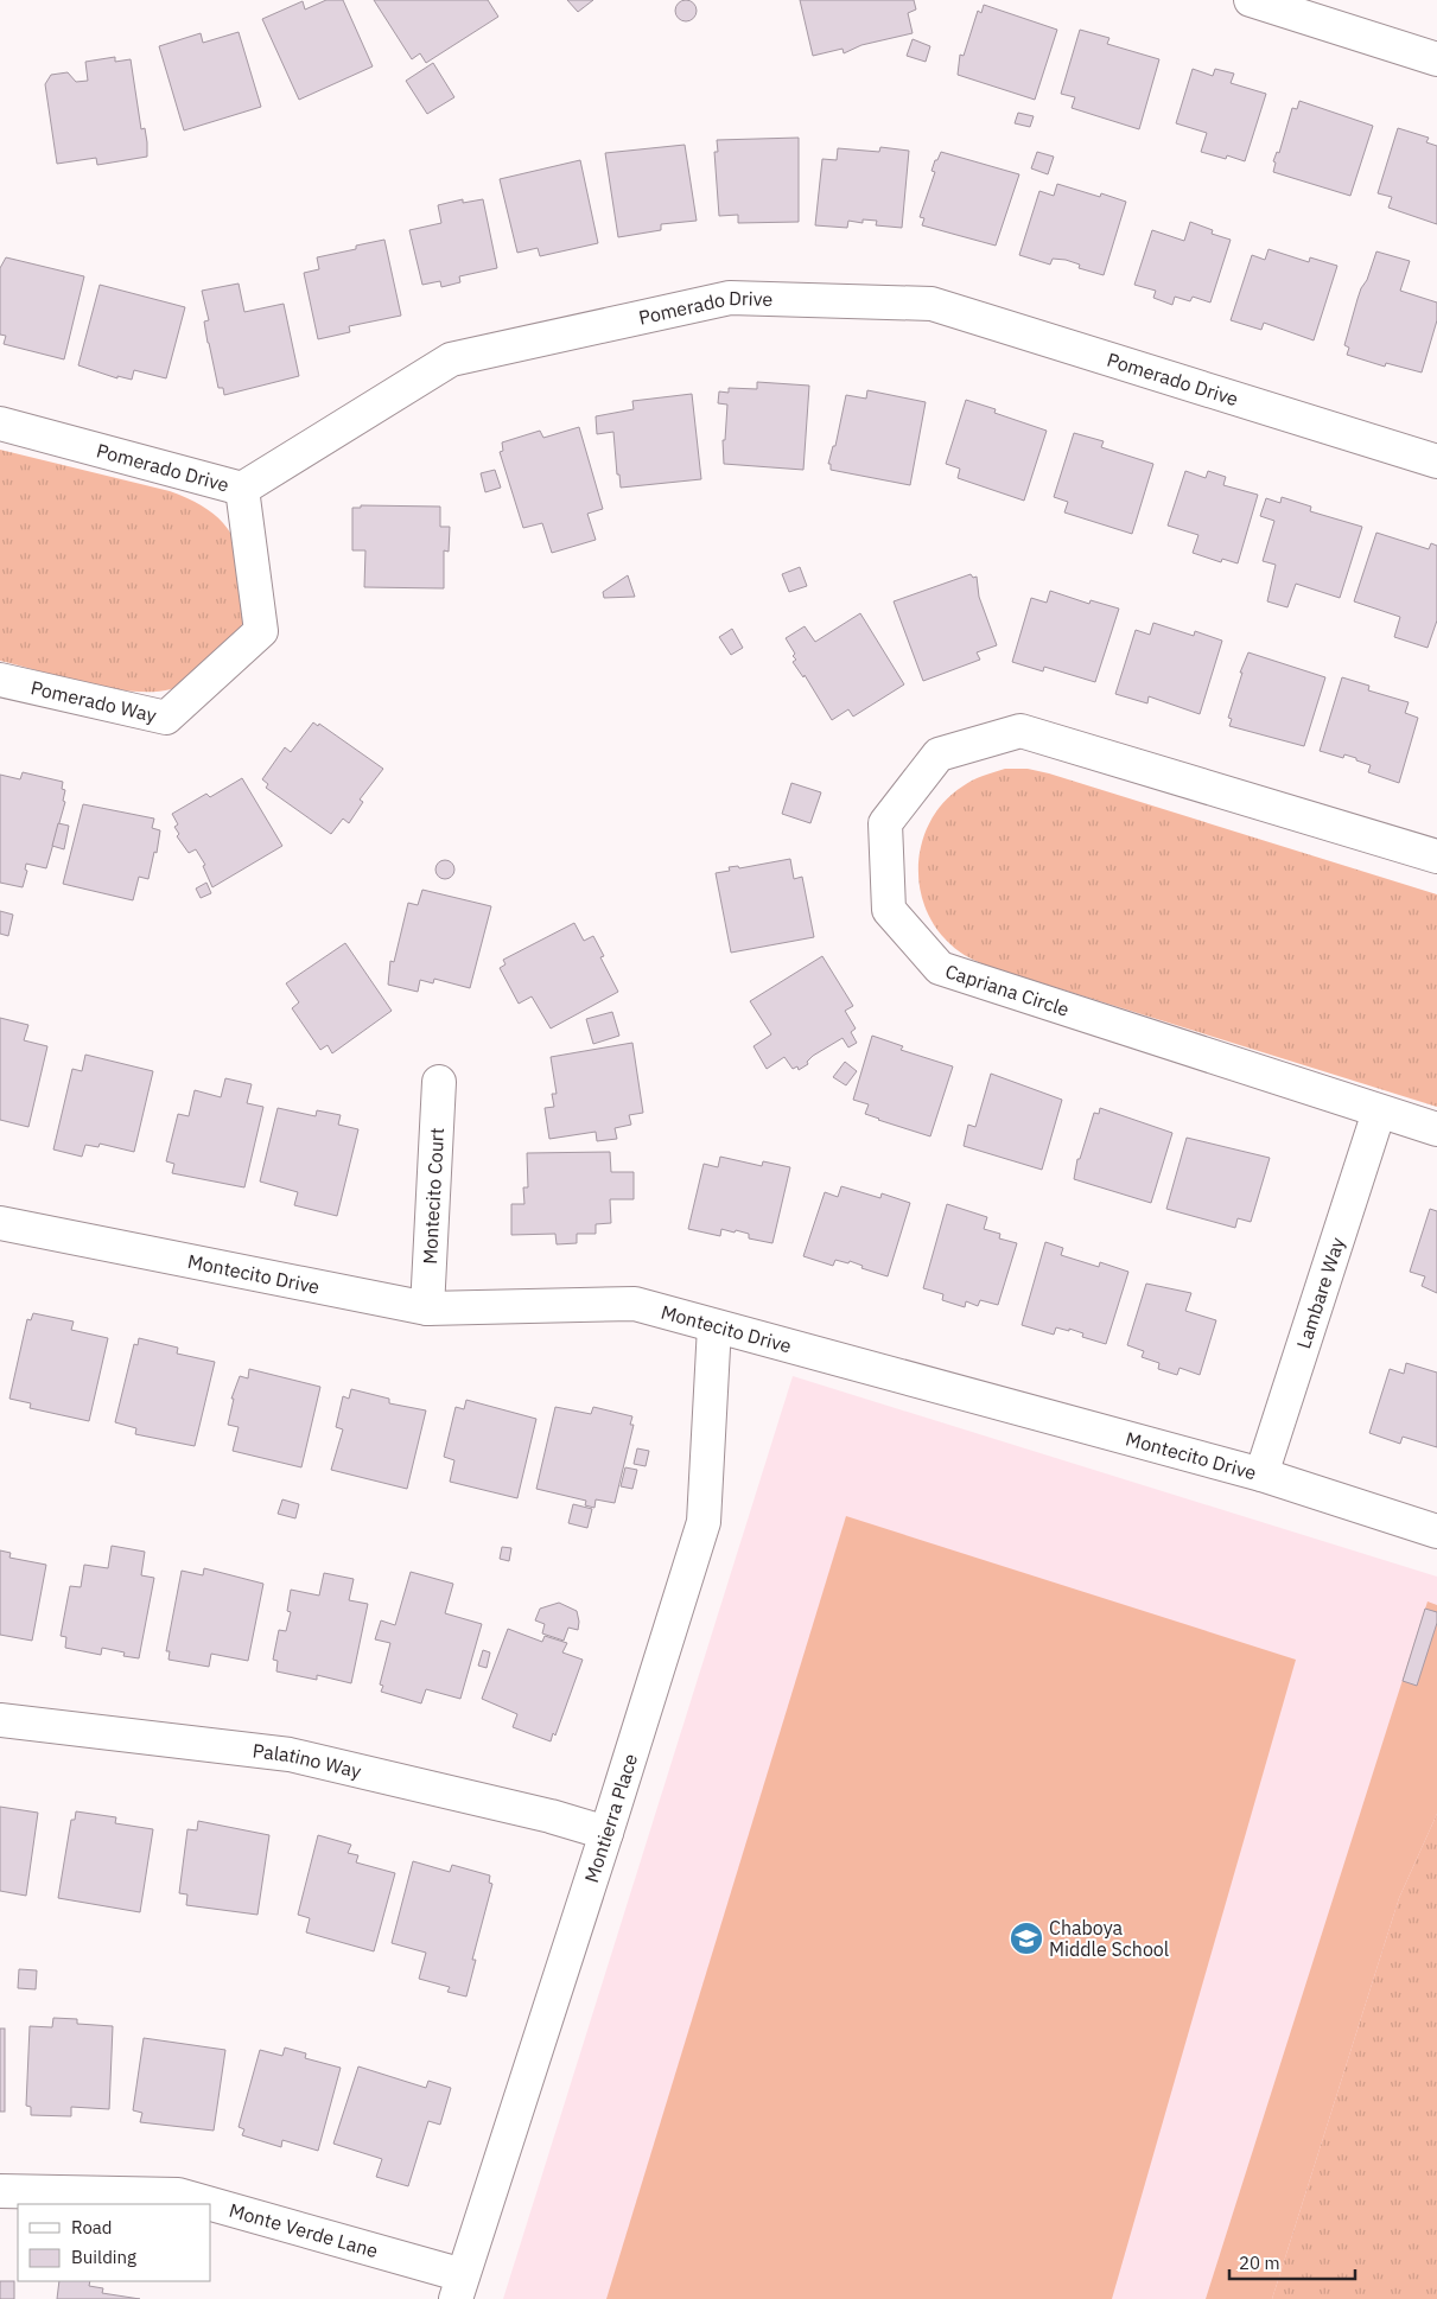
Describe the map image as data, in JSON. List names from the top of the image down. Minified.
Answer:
{"streets":{"street":["Pomerado Drive","Pomerado Way","Capriana Circle","Montecito Court","Montecito Drive","Lambare Way","Palatino Way","Montierra Place","Monte Verde Lane"]},"crossings":[["Pomerado Drive","Pomerado Way"],["Capriana Circle","Lambare Way"],["Montecito Court","Montecito Drive"],["Montecito Drive","Lambare Way"],["Montecito Drive","Montierra Place"],["Palatino Way","Montierra Place"],["Montierra Place","Monte Verde Lane"]],"places":{"school or university":["Chaboya Middle School"]},"legend":["Road","Building"],"scale_bar":"20 m"}
